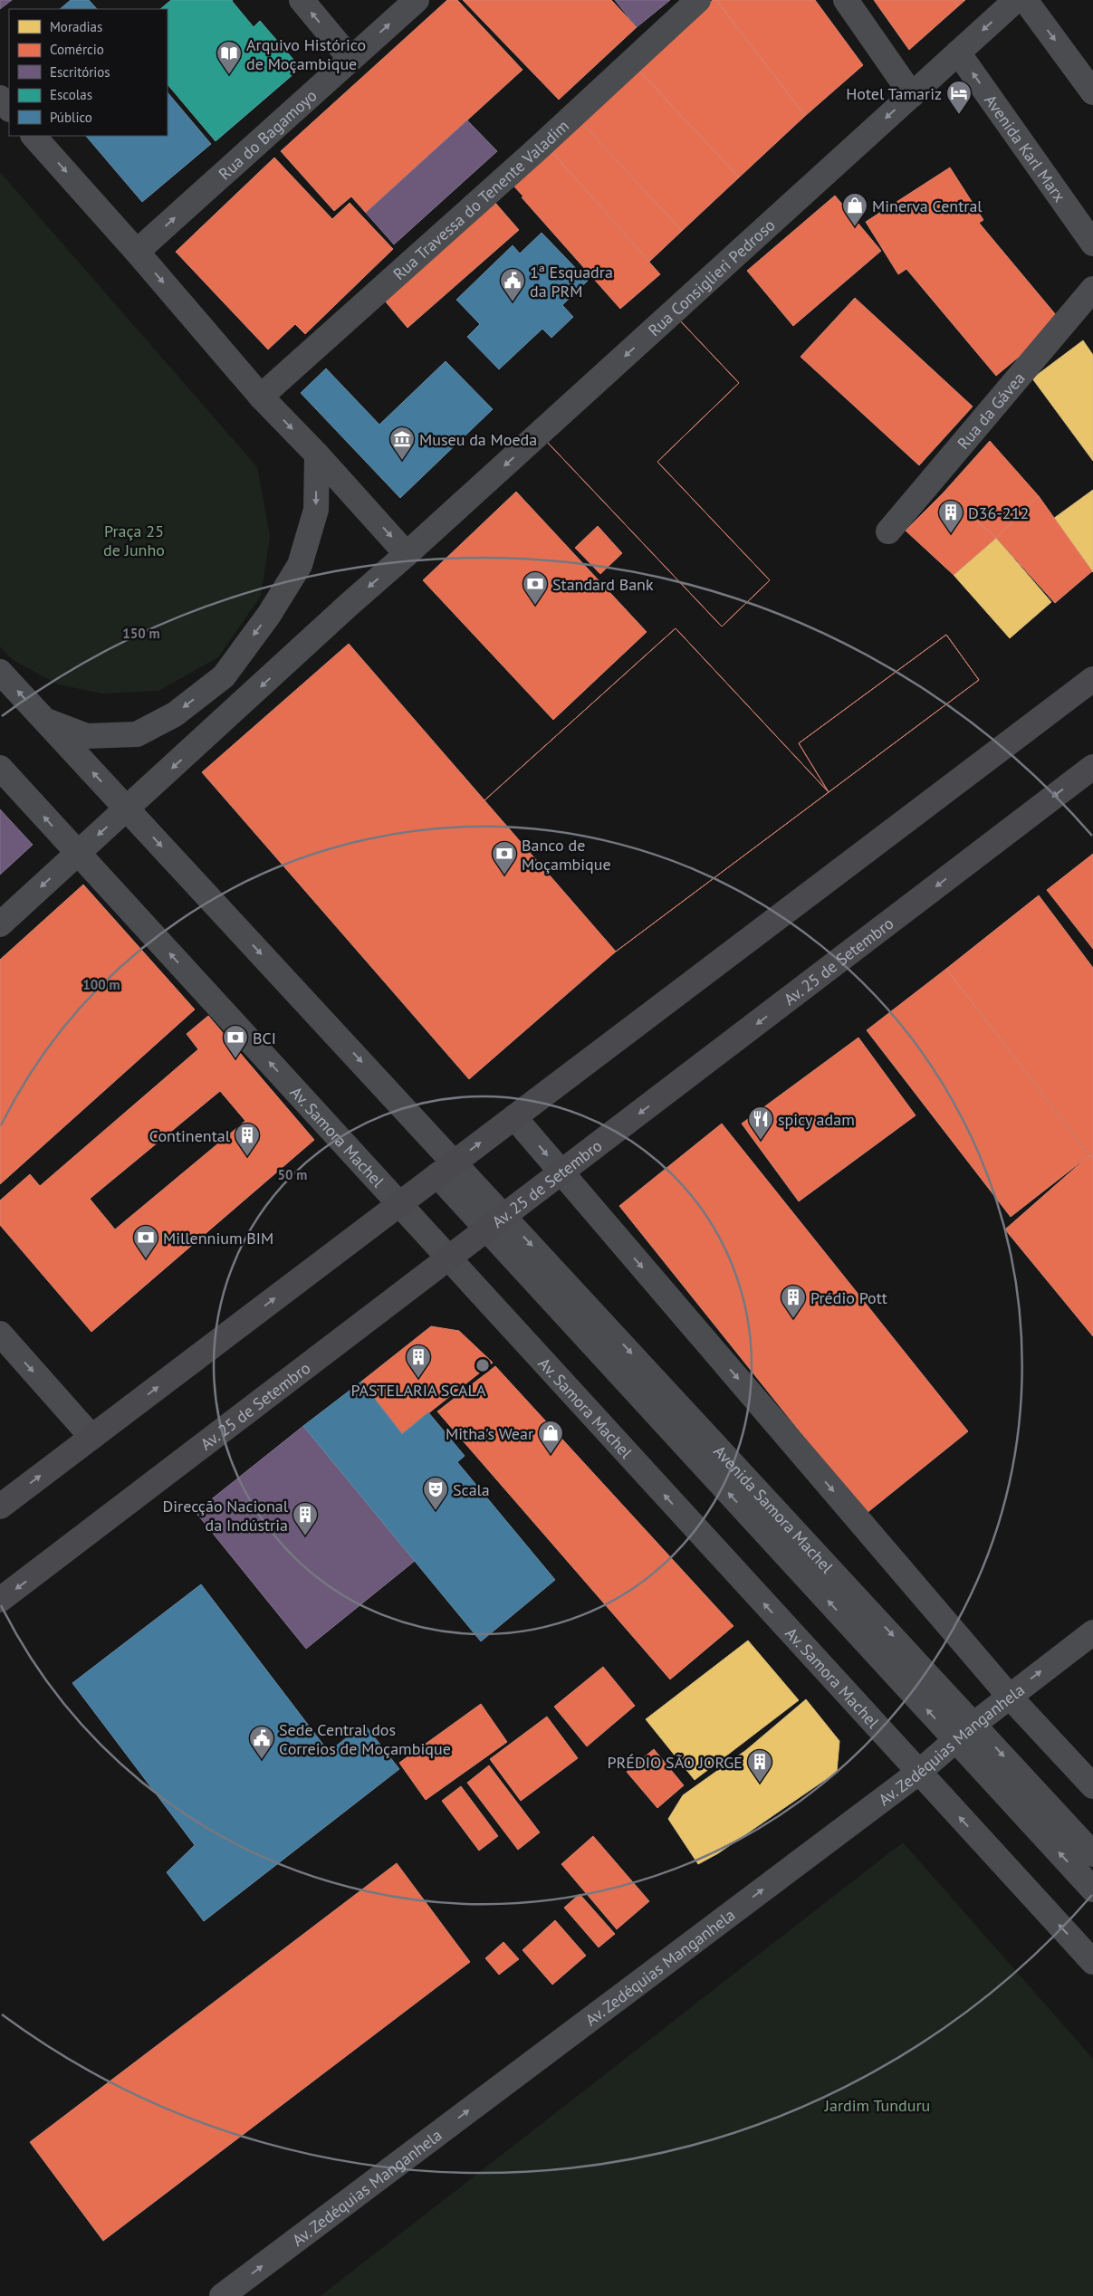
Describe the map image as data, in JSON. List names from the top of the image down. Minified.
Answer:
{"streets":{"main road":["Av. 25 de Setembro"],"street":["Rua do Bagamoyo","Avenida Karl Marx","Rua Travessa do Tenente Valadim","Rua Consiglieri Pedroso","Rua da Gávea","Av. Samora Machel","Avenida Samora Machel","Av. Zedéquias Manganhela"]},"crossings":[["Avenida Karl Marx","Rua Consiglieri Pedroso"],["Av. 25 de Setembro","Av. Samora Machel"],["Av. 25 de Setembro","Avenida Samora Machel"],["Av. Samora Machel","Av. Zedéquias Manganhela"],["Avenida Samora Machel","Av. Zedéquias Manganhela"]],"one_way":["Rua do Bagamoyo","Rua Consiglieri Pedroso","Av. Zedéquias Manganhela"],"parks":["Praça 25 de Junho","Jardim Tunduru"],"places":{"library":["Arquivo Histórico de Moçambique"],"hotel":["Hotel Tamariz"],"shop":["Minerva Central","Mitha's Wear"],"public building":["1ª Esquadra da PRM","Sede Central dos Correios de Moçambique"],"museum":["Museu da Moeda"],"building":["D36-212","Continental","Prédio Pott","PASTELARIA SCALA","Direcção Nacional da Indústria","PRÉDIO SÃO JORGE"],"bank":["Standard Bank","Banco de Moçambique","BCI","Millennium BIM"],"restaurant":["spicy adam"],"theatre":["Scala"]},"legend":["Moradias","Comércio","Escritórios","Escolas","Público"],"rings":["150 m","100 m","50 m"]}
